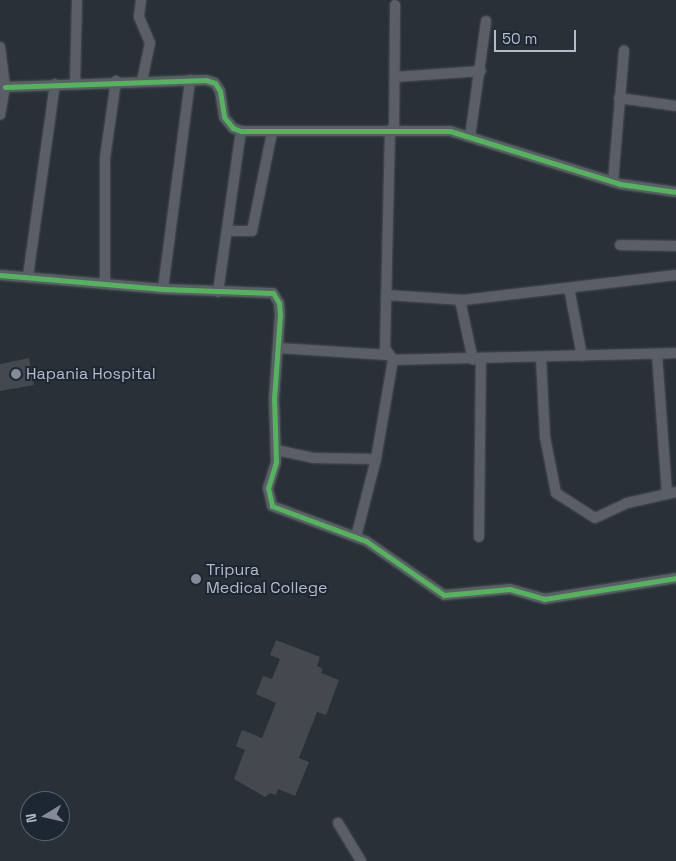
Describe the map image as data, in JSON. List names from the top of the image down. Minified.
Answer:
{"places":["Hapania Hospital","Tripura Medical College"],"scale_bar":"50 m","north":"left"}
